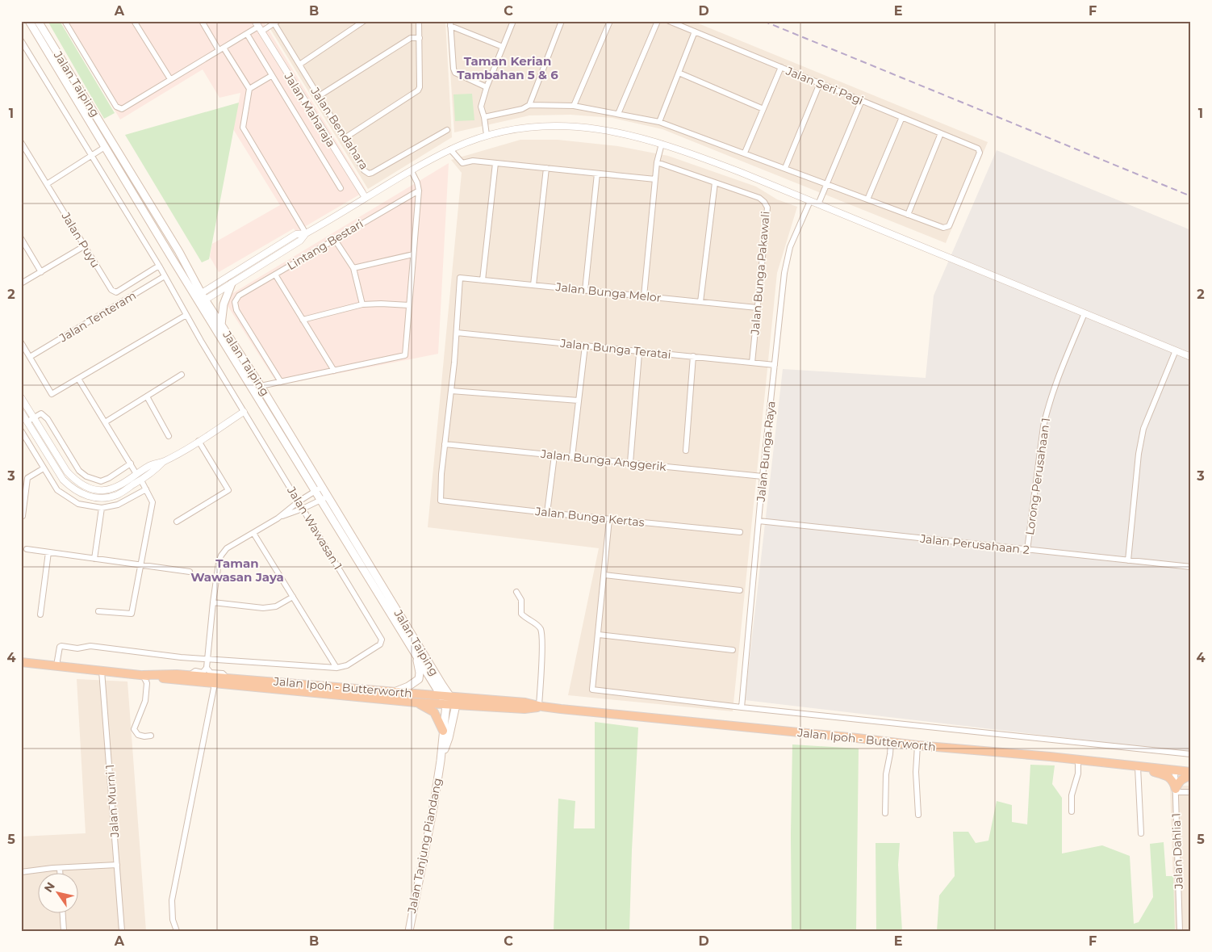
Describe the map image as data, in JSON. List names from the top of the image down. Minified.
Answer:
{"streets":{"highway":["Jalan Ipoh - Butterworth"],"main road":["Jalan Taiping","Jalan Tanjung Piandang"],"street":["Jalan Seri Pagi","Jalan Maharaja","Jalan Bendahara","Jalan Puyu","Lintang Bestari","Jalan Bunga Pakawali","Jalan Bunga Melor","Jalan Tenteram","Jalan Bunga Teratai","Jalan Bunga Raya","Jalan Bunga Anggerik","Lorong Perusahaan 1","Jalan Bunga Kertas","Jalan Wawasan 1","Jalan Perusahaan 2","Jalan Murni 1","Jalan Dahlia 1"]},"crossings":[["Jalan Taiping","Jalan Ipoh - Butterworth"],["Jalan Taiping","Jalan Tanjung Piandang"],["Jalan Puyu","Jalan Wawasan 1"],["Jalan Bunga Pakawali","Jalan Bunga Melor"],["Jalan Bunga Pakawali","Jalan Bunga Teratai"],["Jalan Bunga Melor","Jalan Bunga Teratai"],["Jalan Tenteram","Jalan Wawasan 1"],["Jalan Bunga Teratai","Jalan Bunga Raya"],["Jalan Bunga Raya","Jalan Bunga Anggerik"],["Jalan Bunga Raya","Jalan Perusahaan 2"],["Jalan Bunga Anggerik","Jalan Bunga Kertas"],["Lorong Perusahaan 1","Jalan Perusahaan 2"],["Jalan Ipoh - Butterworth","Jalan Murni 1"],["Jalan Ipoh - Butterworth","Jalan Tanjung Piandang"],["Jalan Ipoh - Butterworth","Jalan Dahlia 1"]],"districts":["Taman Kerian Tambahan 5 & 6","Taman Wawasan Jaya"],"north":"top left","grid":{"columns":["A","B","C","D","E","F"],"rows":["1","2","3","4","5"]}}
